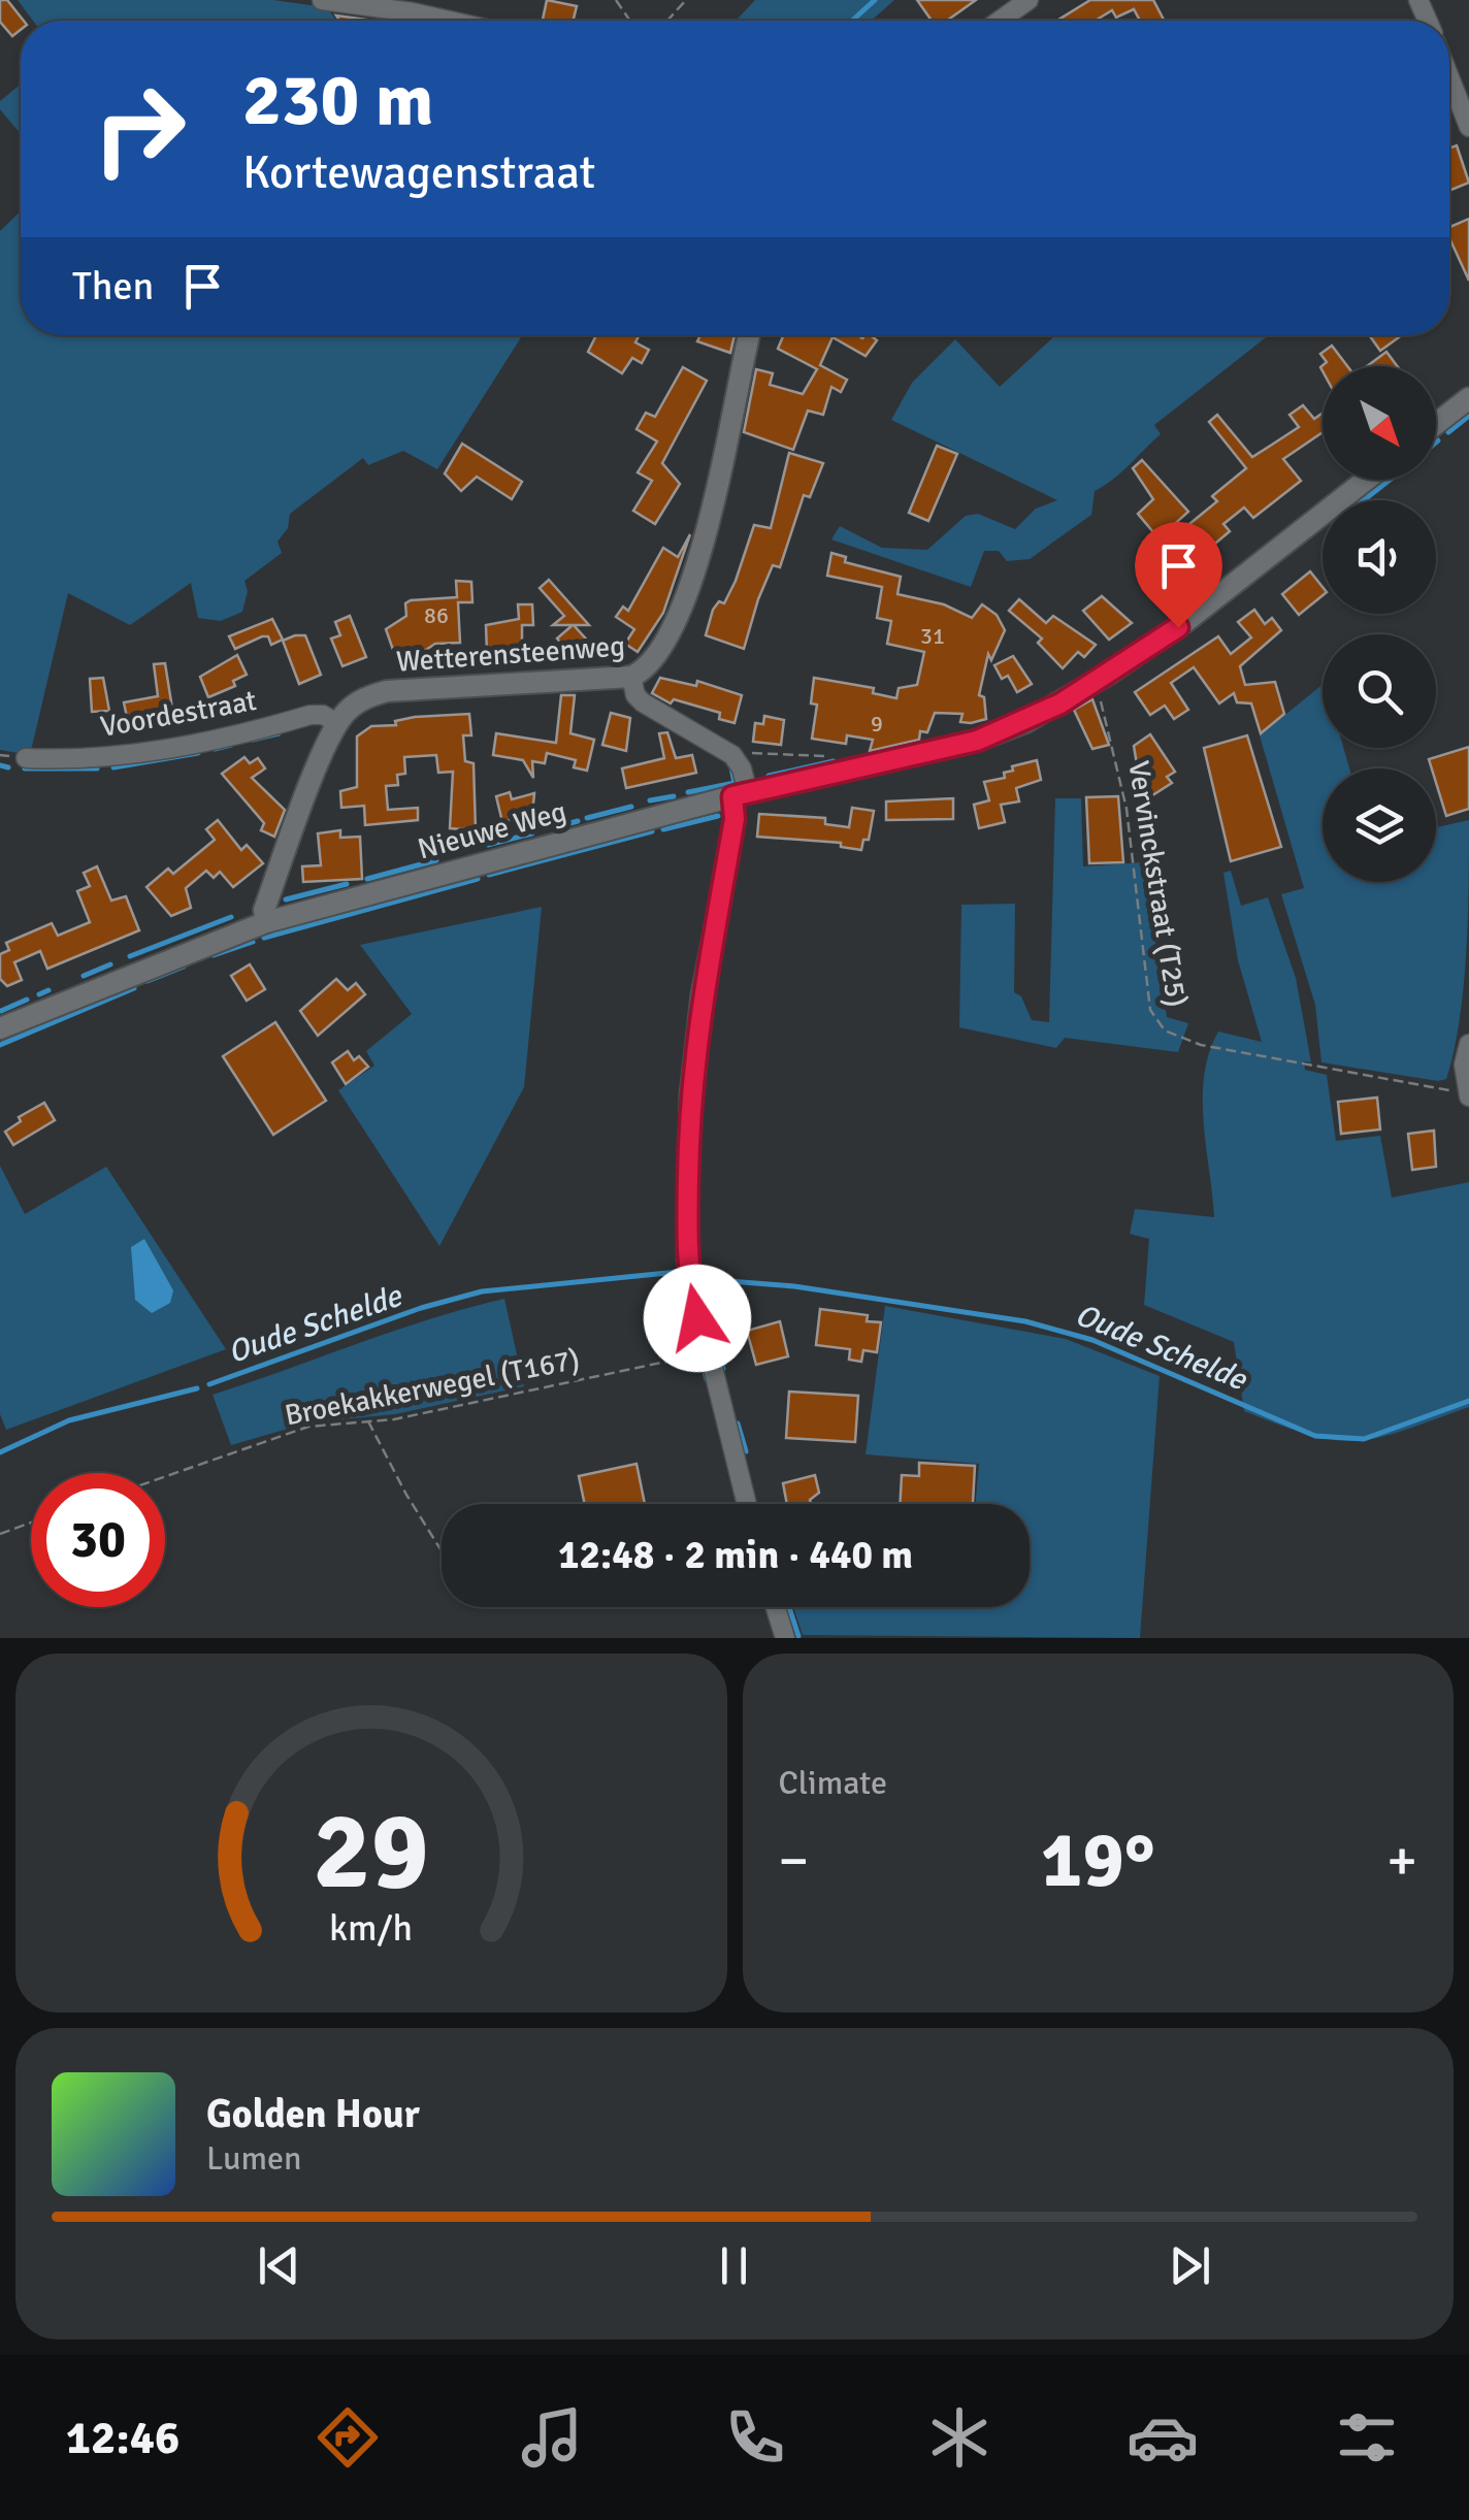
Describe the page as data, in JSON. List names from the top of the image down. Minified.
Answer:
{"streets":{"street":["Wetterensteenweg","Voordestraat","Nieuwe Weg"],"path":["Vervinckstraat (T25)","Broekakkerwegel (T167)"]},"crossings":[["Wetterensteenweg","Voordestraat"],["Nieuwe Weg","Vervinckstraat (T25)"]],"water":["Oude Schelde"],"house_numbers":["86","31","9"],"north":"bottom right","page":{"turn":["230 m","Kortewagenstraat"],"then":"Then","limit":"30","trip":"12:48 · 2 min · 440 m","tile":"Climate","heat":["−","19°","+"],"song":["Golden Hour","Lumen"],"tabs":"12:46","gauge":["29","km/h"]}}
